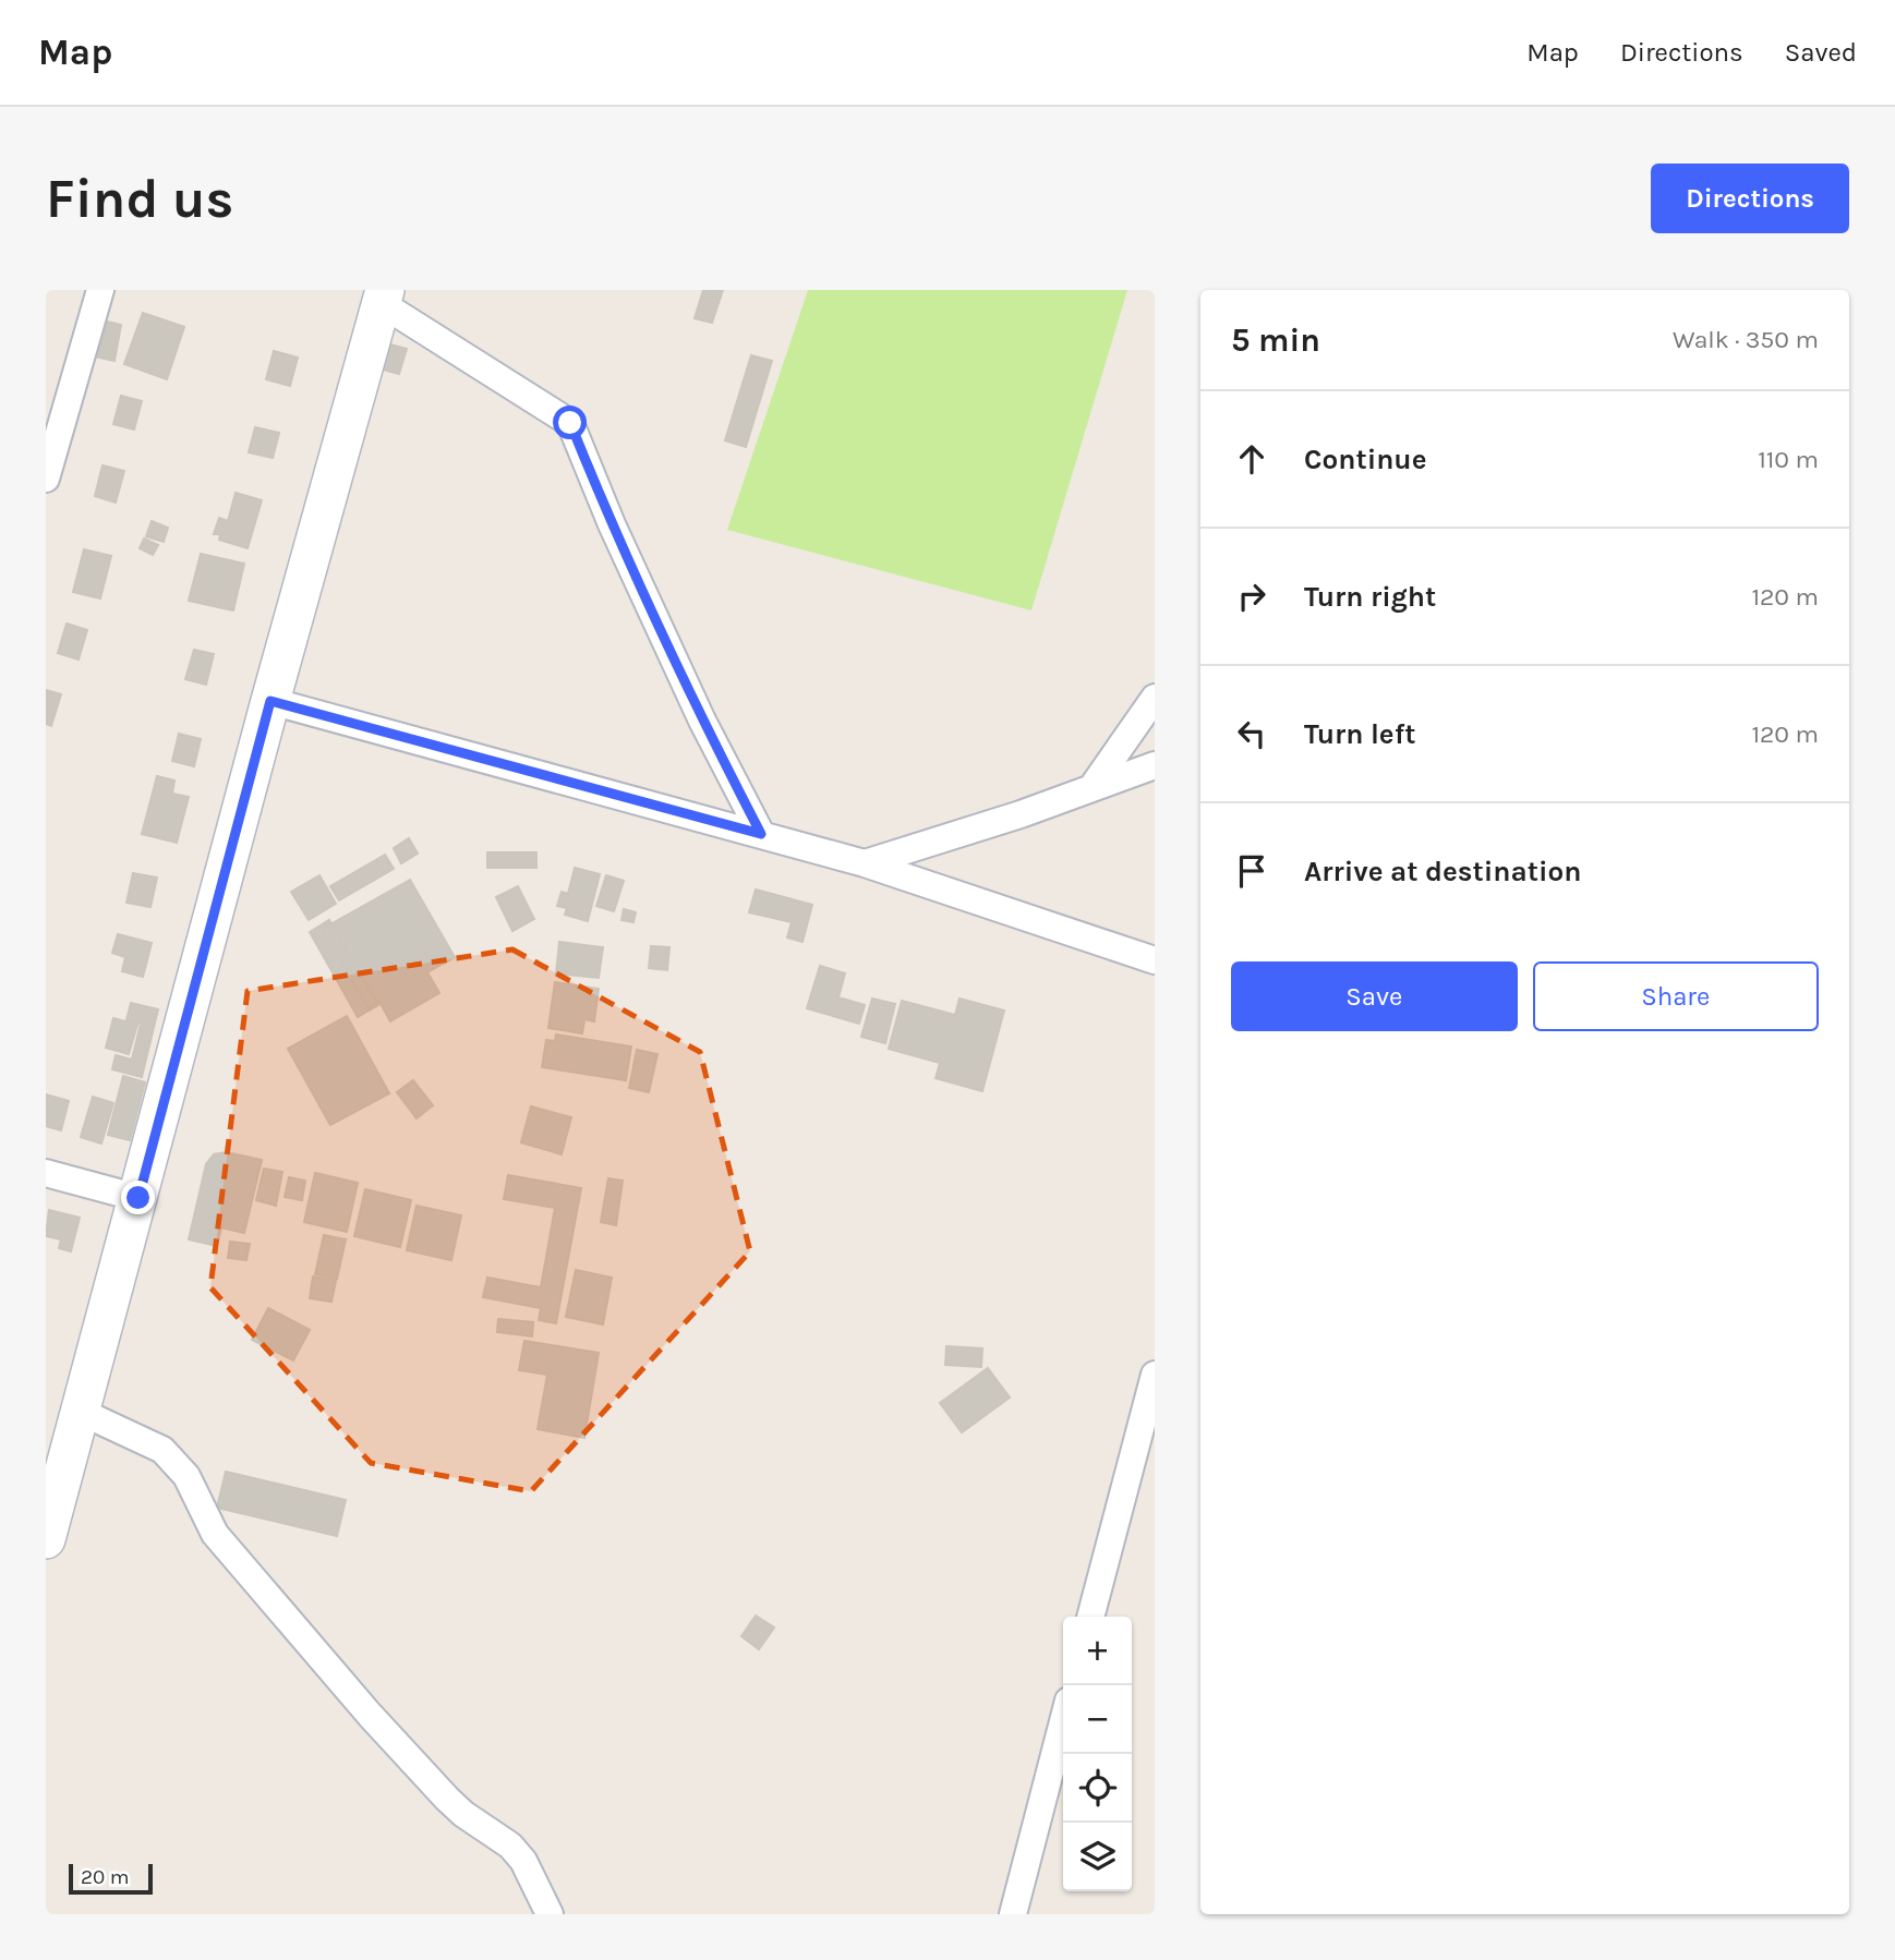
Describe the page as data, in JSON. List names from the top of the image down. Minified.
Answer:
{"scale_bar":"20 m","page":{"header":"Map","nav":["Map","Directions","Saved"],"buttons":["Directions",["Save","Share"]],"title":"Find us","heading":["5 min","Walk · 350 m"],"list":[["Continue","110 m"],["Turn right","120 m"],["Turn left","120 m"],"Arrive at destination"],"map_buttons":["+","−"],"scale":"20 m"}}
